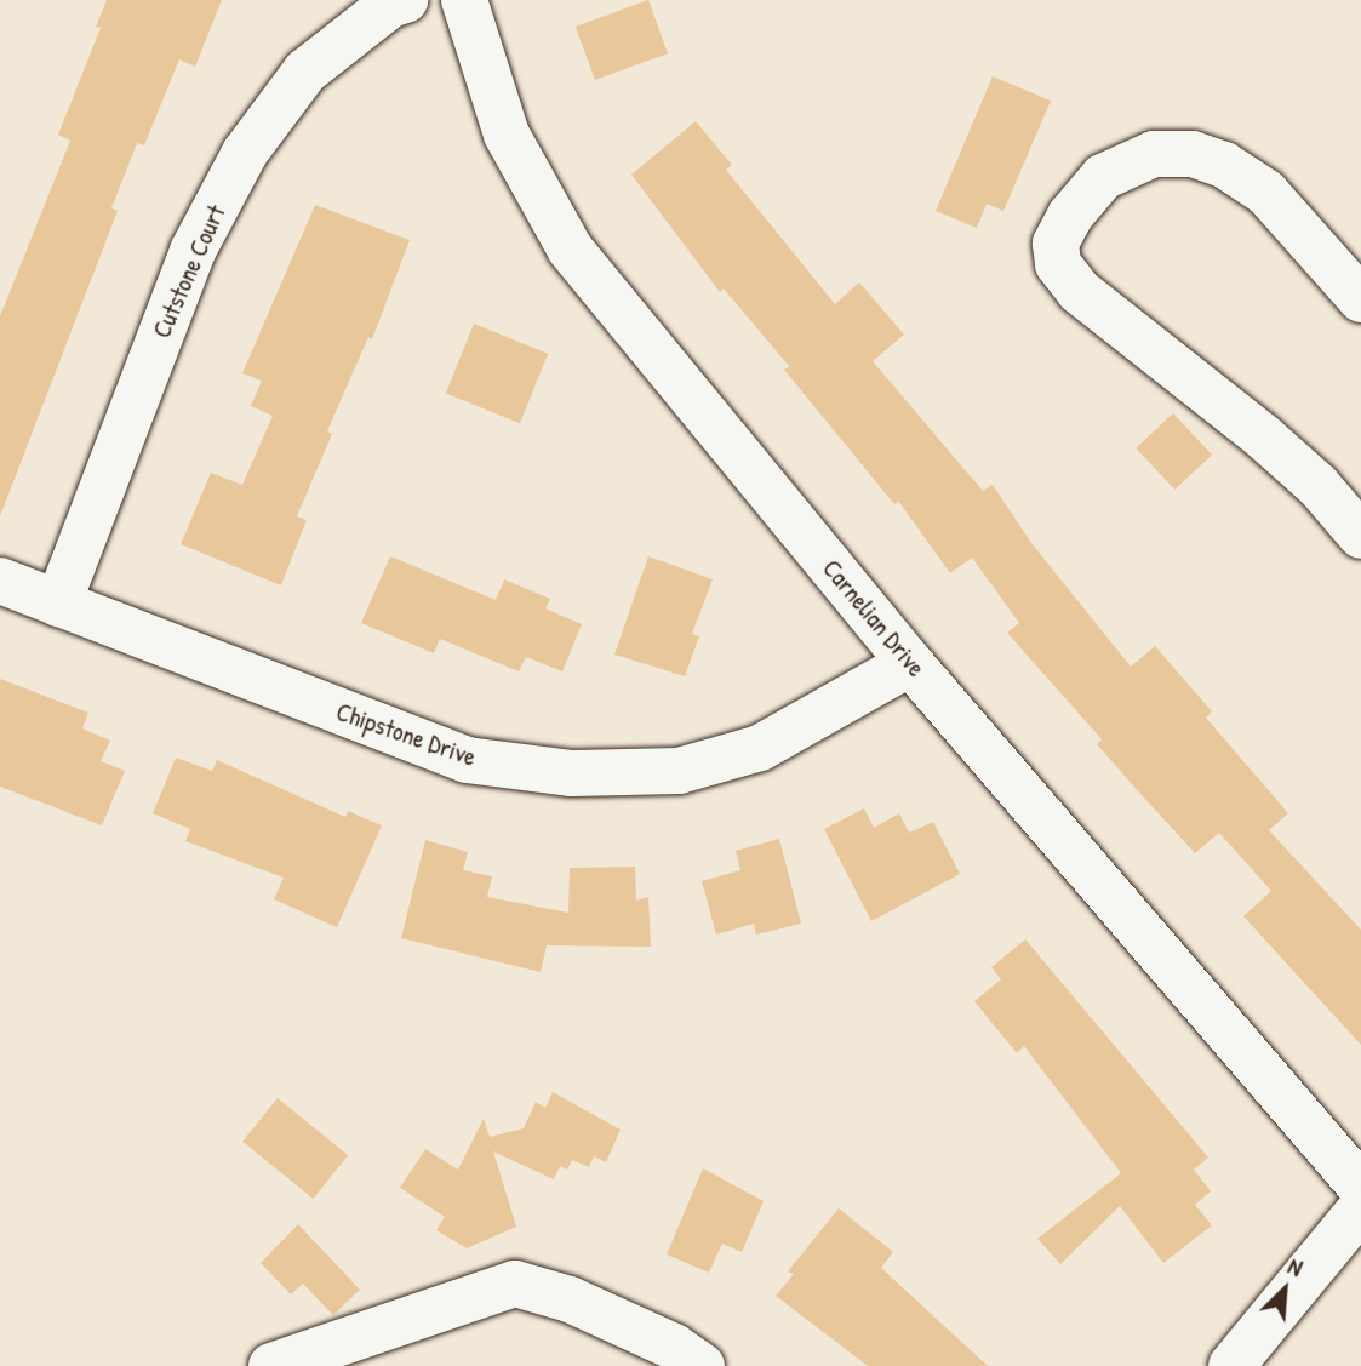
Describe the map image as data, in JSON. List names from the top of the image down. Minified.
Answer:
{"streets":{"street":["Cutstone Court","Carnelian Drive","Chipstone Drive"]},"crossings":[["Cutstone Court","Chipstone Drive"],["Carnelian Drive","Chipstone Drive"]],"north":"top right"}
